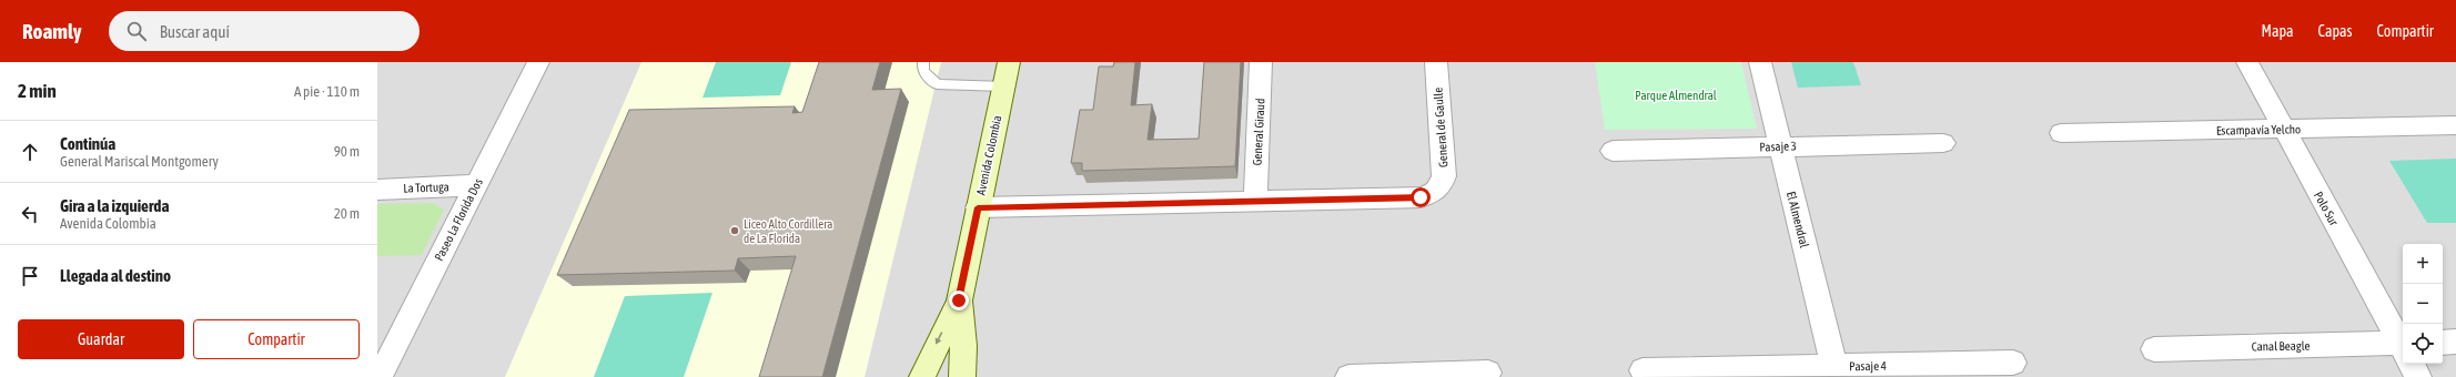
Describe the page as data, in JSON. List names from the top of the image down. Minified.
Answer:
{"streets":{"main road":["Avenida Colombia"],"street":["General de Gaulle","Escampavía Yelcho","General Giraud","Pasaje 3","La Tortuga","Polo Sur","Paseo La Florida Dos","El Almendral","Canal Beagle","Pasaje 4"]},"crossings":[["General de Gaulle","General Giraud"],["Escampavía Yelcho","Polo Sur"],["Pasaje 3","El Almendral"],["La Tortuga","Paseo La Florida Dos"],["El Almendral","Pasaje 4"]],"parks":["Parque Almendral"],"places":["Liceo Alto Cordillera de La Florida"],"page":{"header":"Roamly","search":"Buscar aquí","nav":["Mapa","Capas","Compartir"],"heading":["2 min","A pie · 110 m"],"list":[["Continúa","General Mariscal Montgomery","90 m"],["Gira a la izquierda","Avenida Colombia","20 m"],"Llegada al destino"],"map_buttons":["+","−"],"buttons":["Guardar","Compartir"]}}
